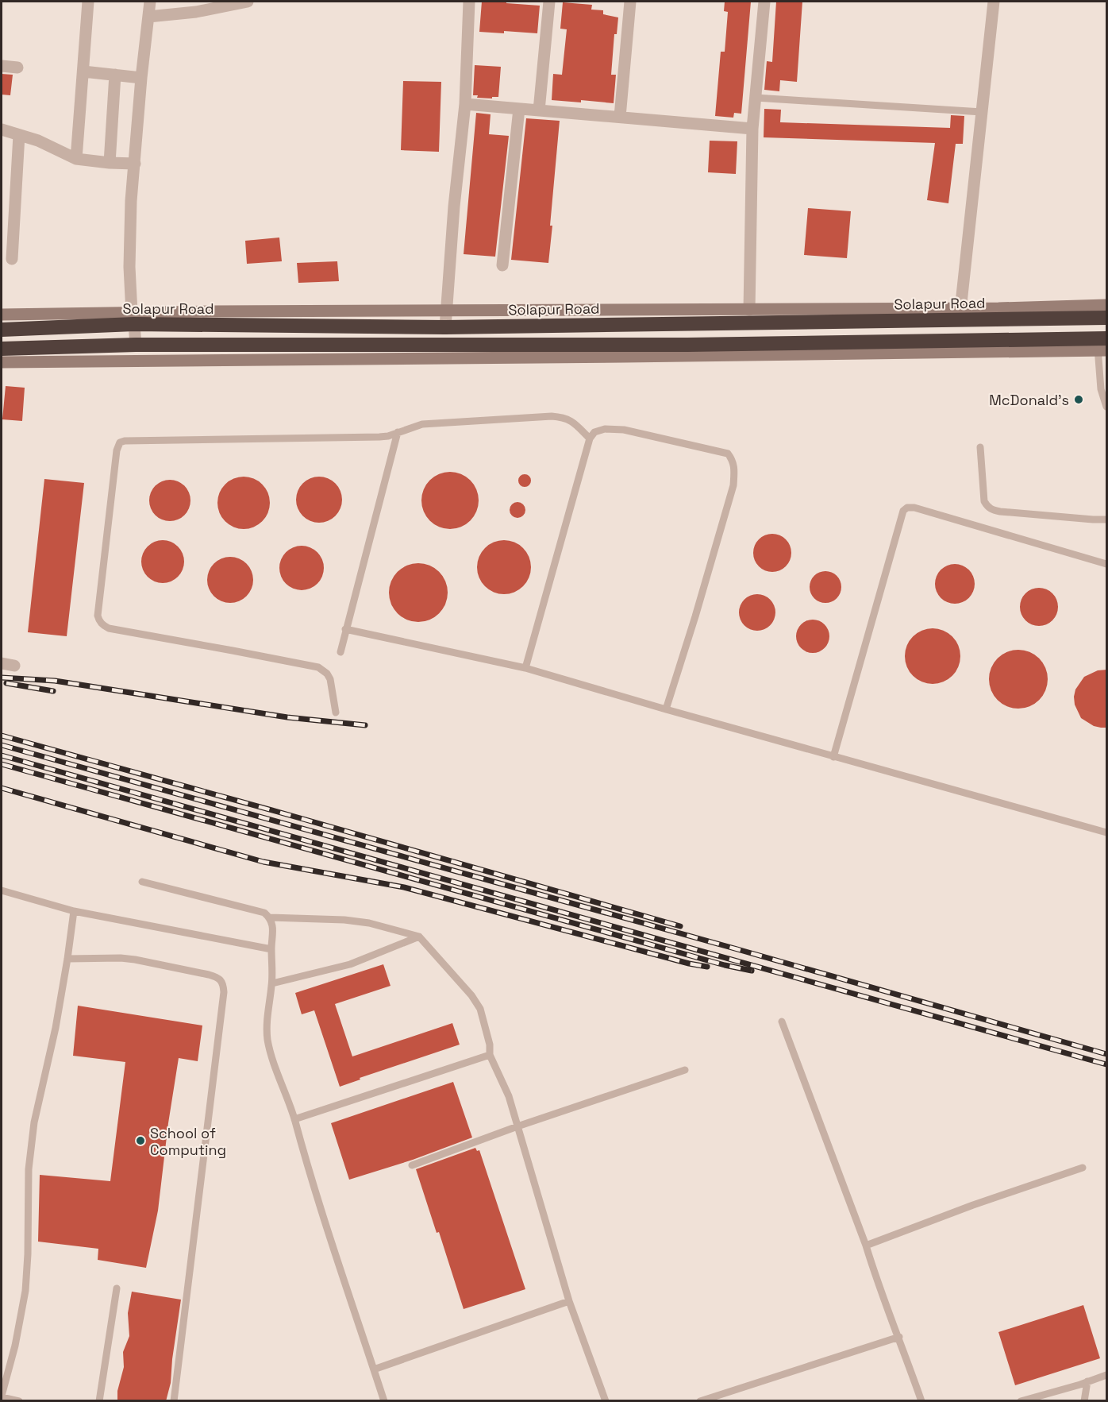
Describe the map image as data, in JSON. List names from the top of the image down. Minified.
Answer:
{"streets":{"highway":["Solapur Road"]},"places":["McDonald's","School of Computing"]}
